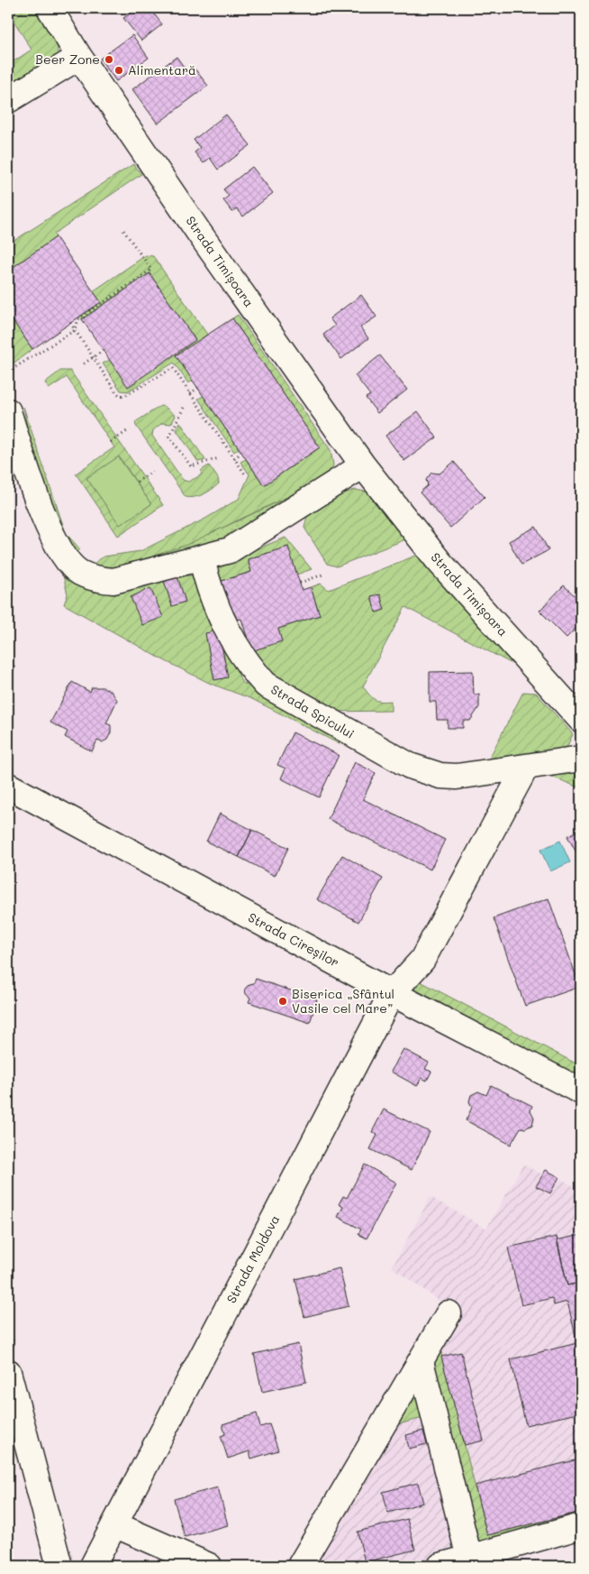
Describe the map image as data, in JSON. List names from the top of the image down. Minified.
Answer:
{"streets":{"street":["Strada Timișoara","Strada Spicului","Strada Cireșilor","Strada Moldova"]},"crossings":[["Strada Spicului","Strada Moldova"],["Strada Cireșilor","Strada Moldova"]],"places":["Beer Zone","Alimentară","Biserica „Sfântul Vasile cel Mare”"]}
